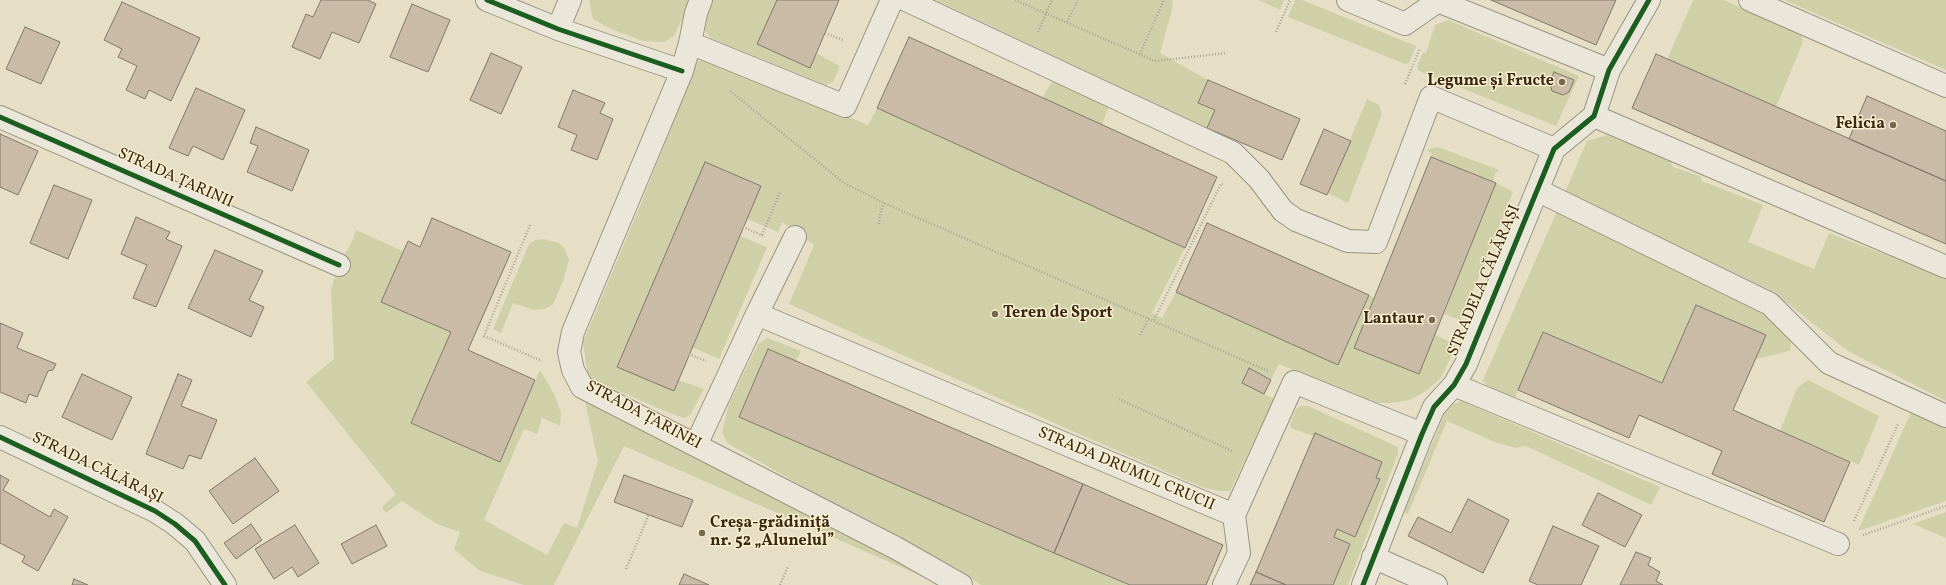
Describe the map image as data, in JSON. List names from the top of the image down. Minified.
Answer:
{"streets":{"street":["STRADA ȚARINII","STRADELA CĂLĂRAȘI","STRADA ȚARINEI","STRADA CĂLĂRAȘI","STRADA DRUMUL CRUCII"]},"places":["Legume și Fructe","Felicia","Teren de Sport","Lantaur","Creșa-grădiniță nr. 52 „Alunelul”"]}
